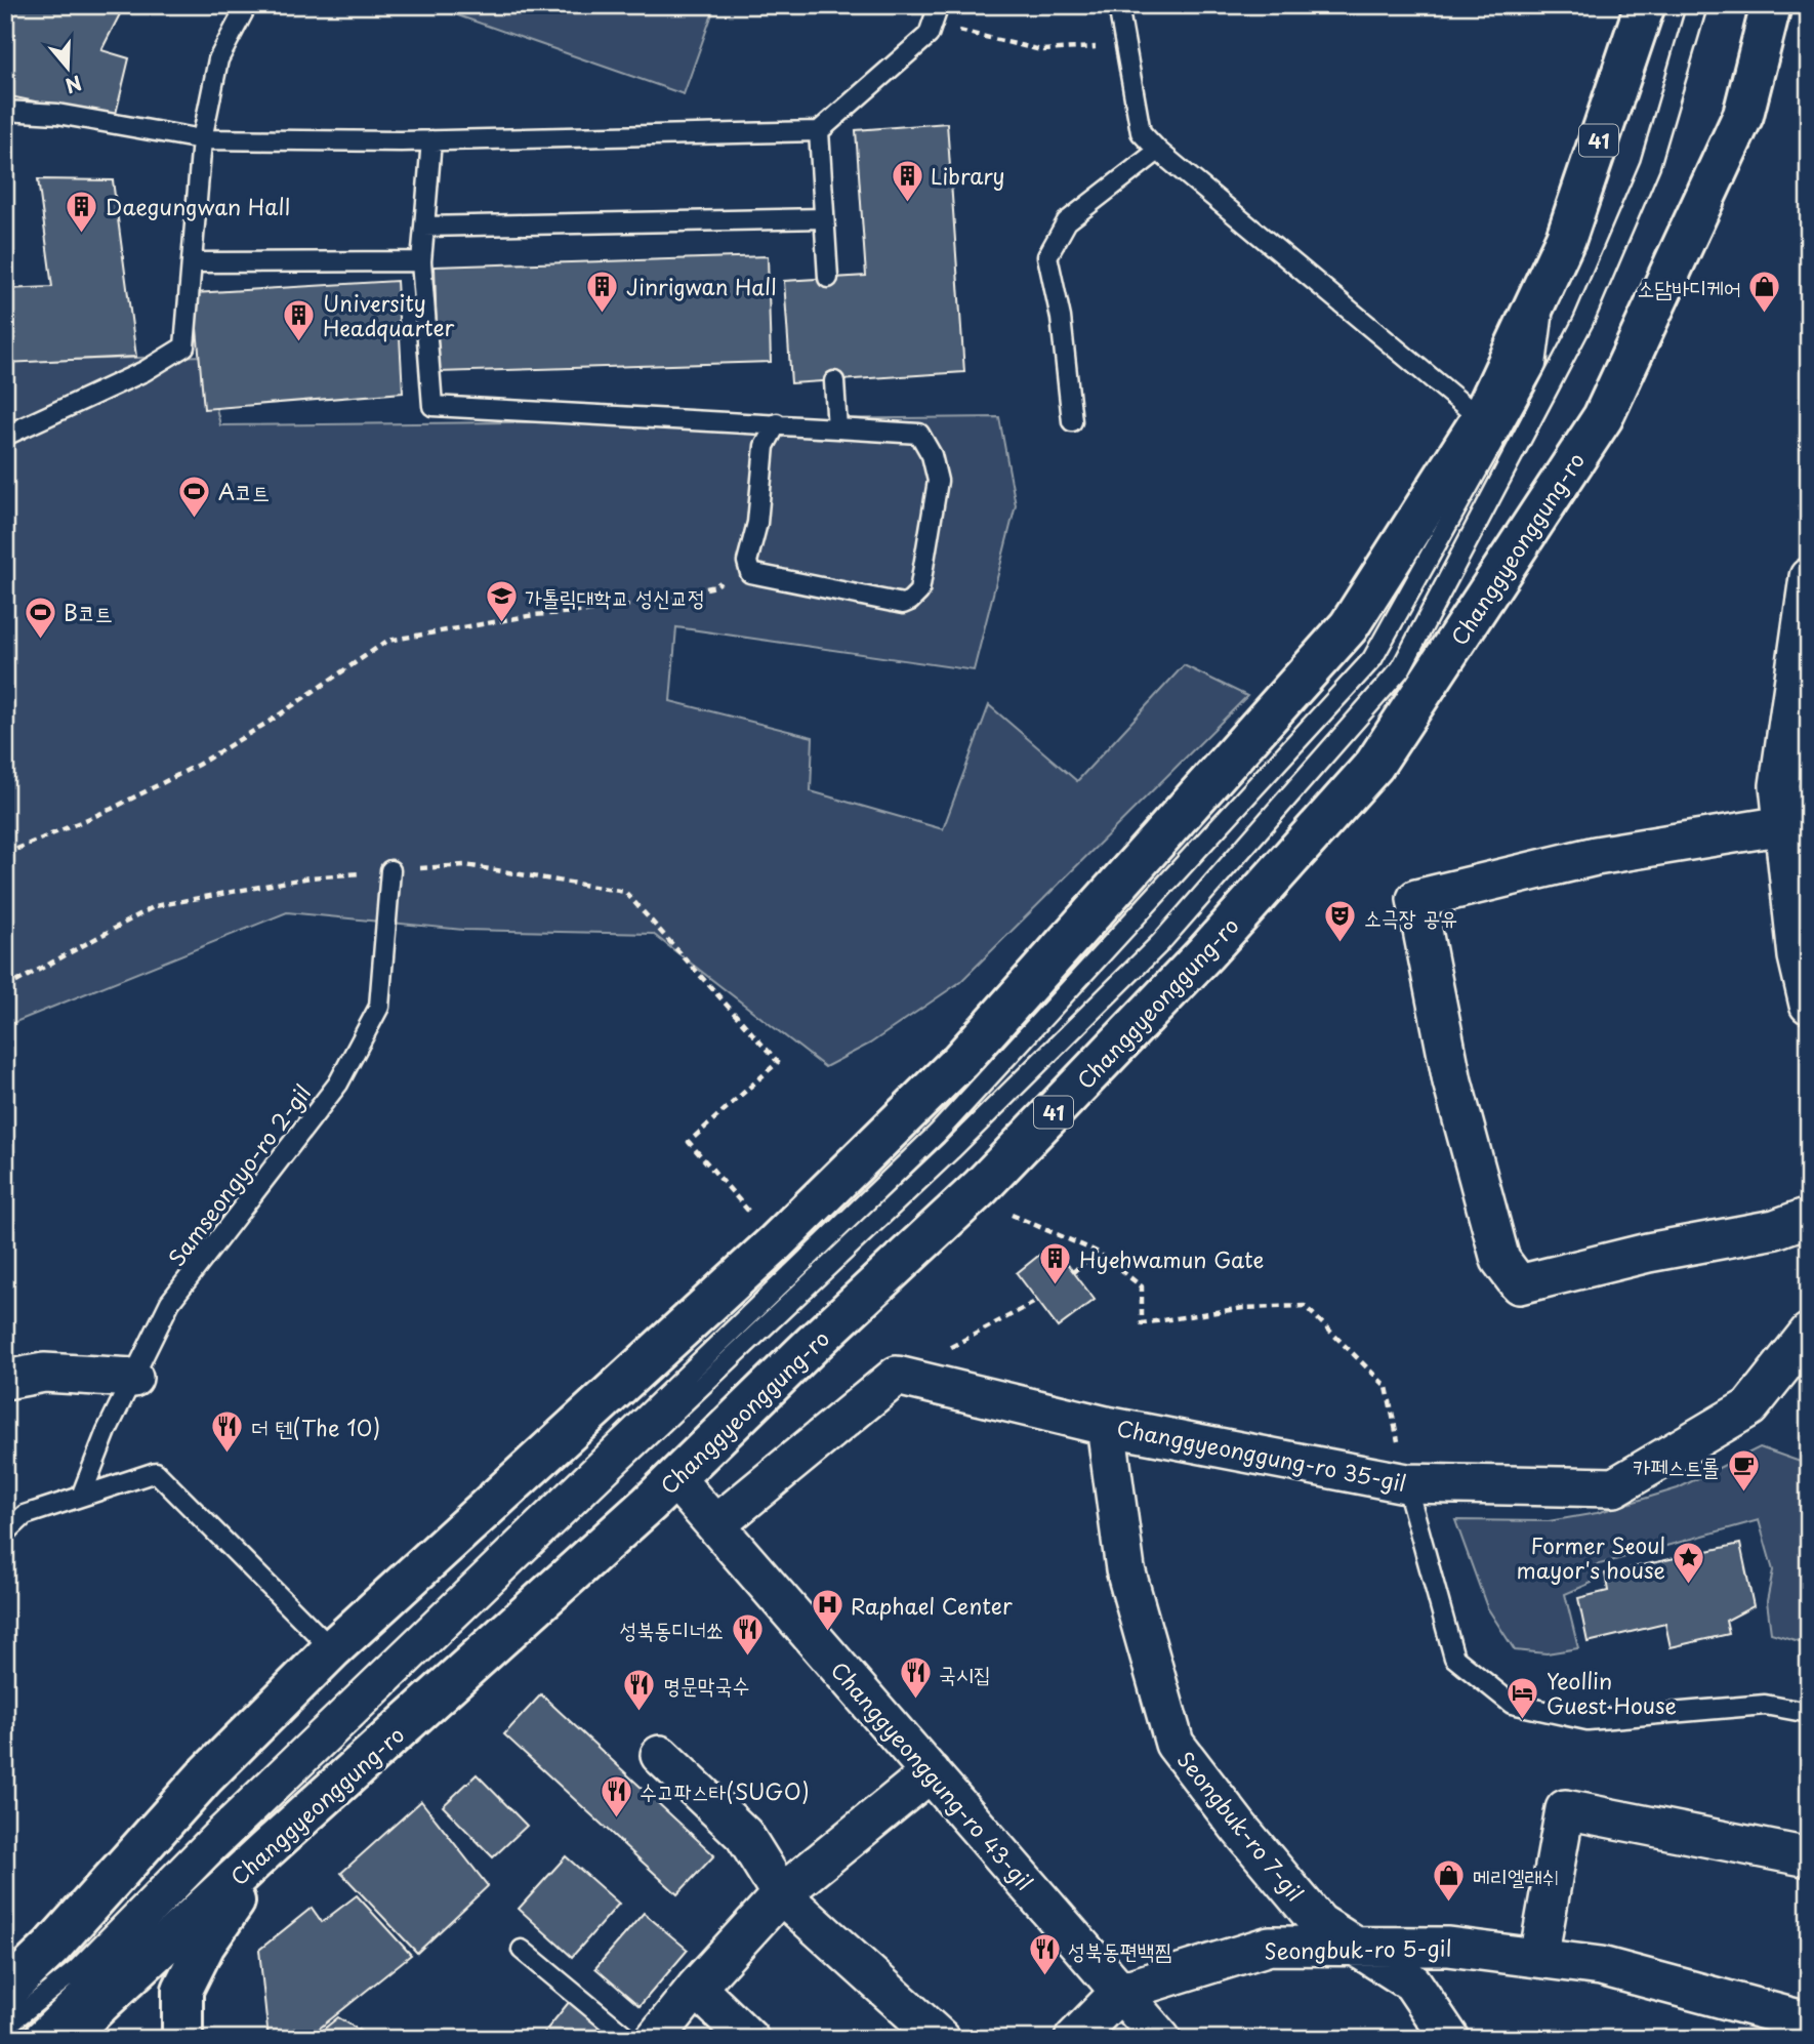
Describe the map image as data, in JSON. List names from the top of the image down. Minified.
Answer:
{"streets":{"main road":["41","Changgyeonggung-ro"],"street":["Changgyeonggung-ro 35-gil","Changgyeonggung-ro 43-gil","Seongbuk-ro 7-gil","Seongbuk-ro 5-gil"],"lane":["Samseongyo-ro 2-gil"]},"crossings":[["Changgyeonggung-ro","Changgyeonggung-ro 43-gil"],["Changgyeonggung-ro 35-gil","Seongbuk-ro 7-gil"],["Changgyeonggung-ro 43-gil","Seongbuk-ro 5-gil"],["Seongbuk-ro 7-gil","Seongbuk-ro 5-gil"]],"places":{"building":["Library","Daegungwan Hall","Jinrigwan Hall","University Headquarter","Hyehwamun Gate"],"shop":["소담바디케어","메리엘래쉬"],"sports":["A코트","B코트"],"school or university":["가톨릭대학교 성신교정"],"theatre":["소극장 공유"],"restaurant":["더 텐(The 10)","성북동디너쑈","국시집","명문막국수","수고파스타(SUGO)","성북동편백찜"],"cafe":["카페스트롤"],"place":["Former Seoul mayor's house"],"hospital":["Raphael Center"],"hotel":["Yeollin Guest House"]},"north":"bottom"}
